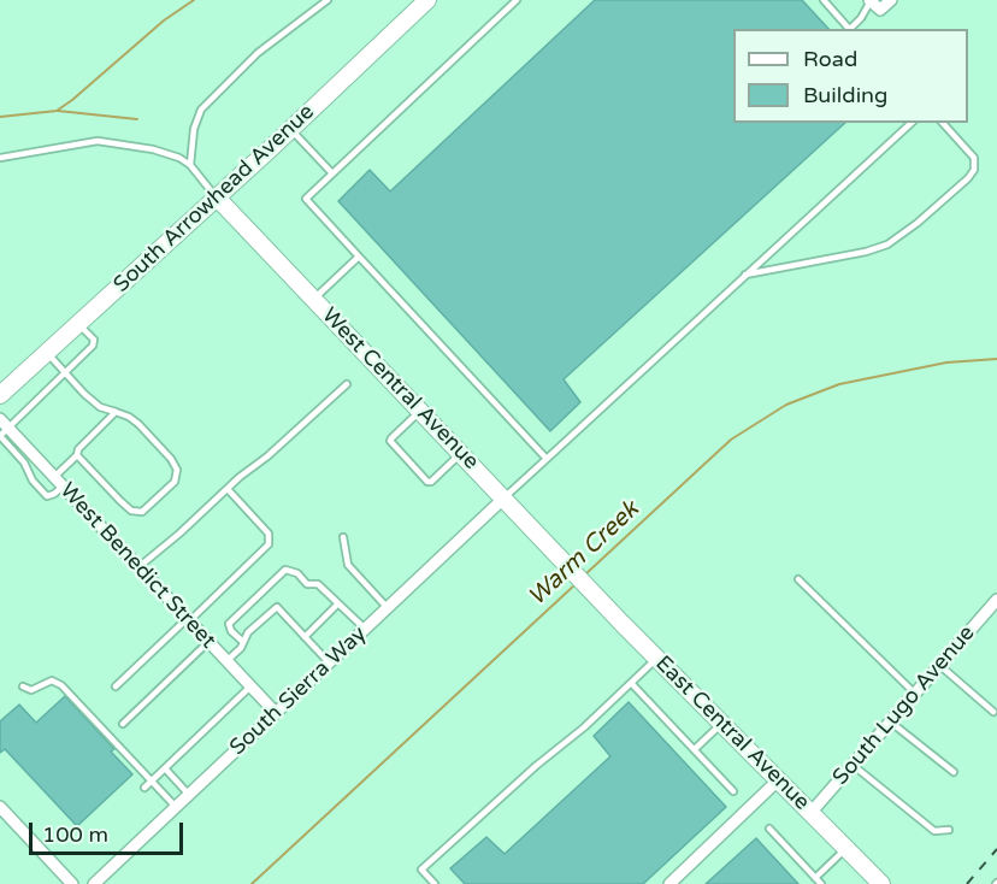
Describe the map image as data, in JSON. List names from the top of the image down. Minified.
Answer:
{"streets":{"street":["South Arrowhead Avenue","West Central Avenue","West Benedict Street","South Sierra Way","South Lugo Avenue","East Central Avenue"]},"crossings":[["South Arrowhead Avenue","West Central Avenue"],["West Central Avenue","South Sierra Way"],["West Central Avenue","East Central Avenue"],["West Benedict Street","South Sierra Way"],["South Lugo Avenue","East Central Avenue"]],"water":["Warm Creek"],"legend":["Road","Building"],"scale_bar":"100 m"}
